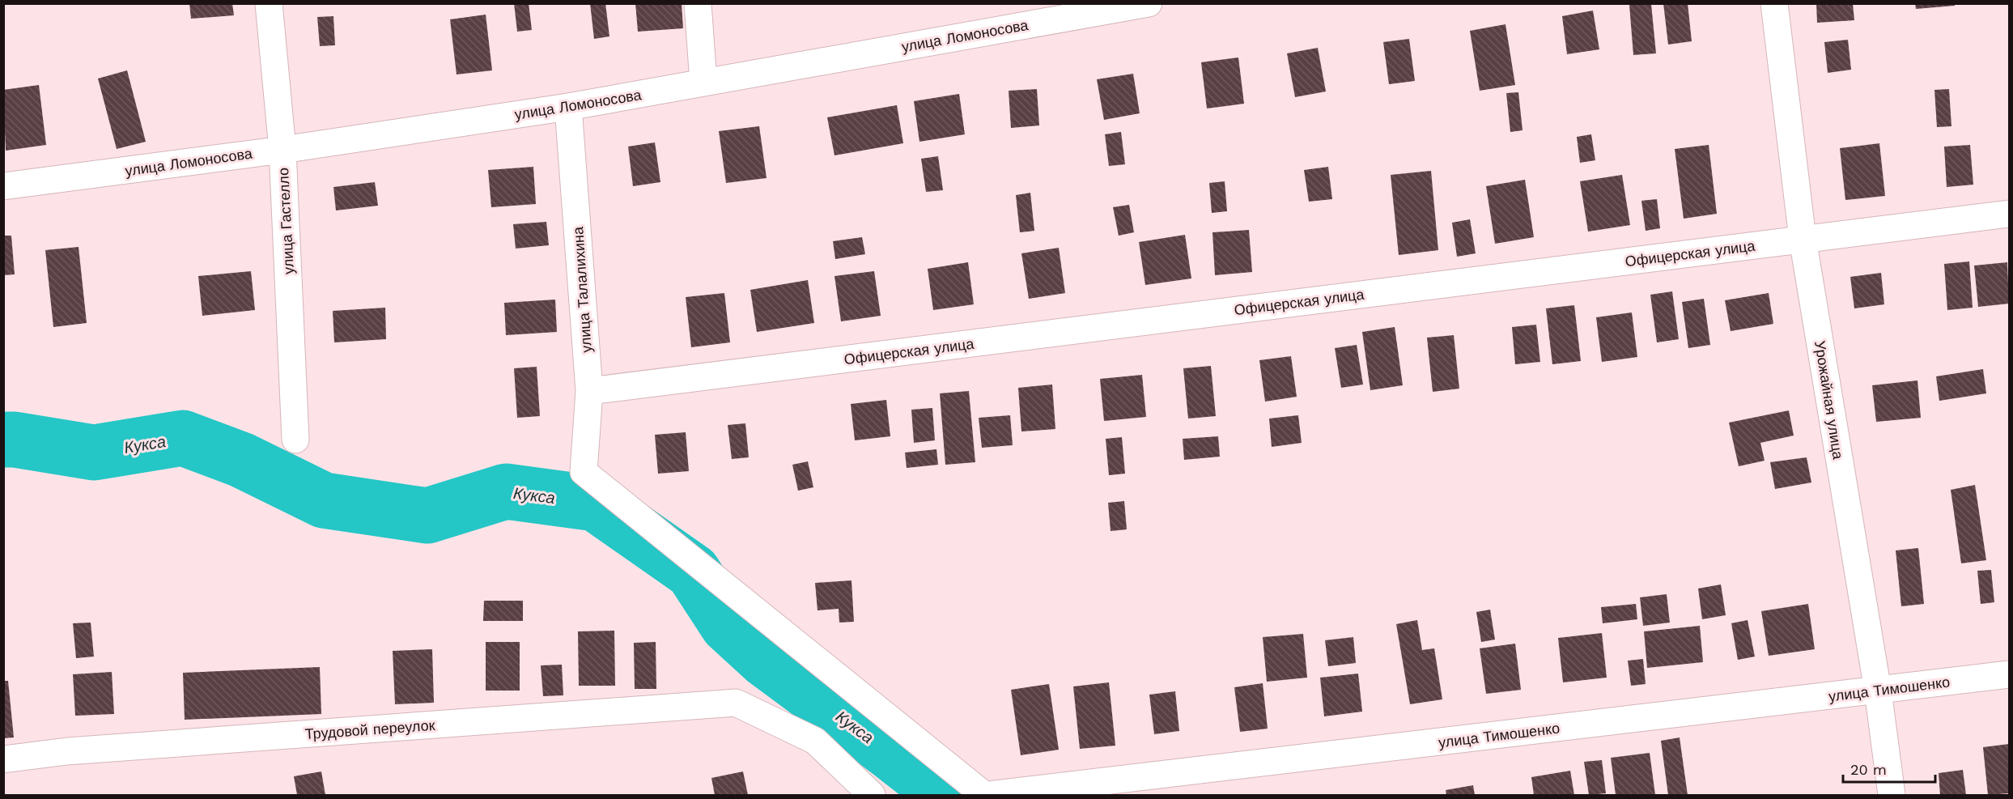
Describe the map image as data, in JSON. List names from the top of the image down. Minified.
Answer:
{"streets":{"street":["улица Ломоносова","улица Гастелло","Офицерская улица","улица Талалихина","Урожайная улица","улица Тимошенко","Трудовой переулок"]},"crossings":[["улица Ломоносова","улица Гастелло"],["улица Ломоносова","улица Талалихина"],["Офицерская улица","улица Талалихина"],["Офицерская улица","Урожайная улица"],["Урожайная улица","улица Тимошенко"]],"water":["Кукса"],"scale_bar":"20 m"}
